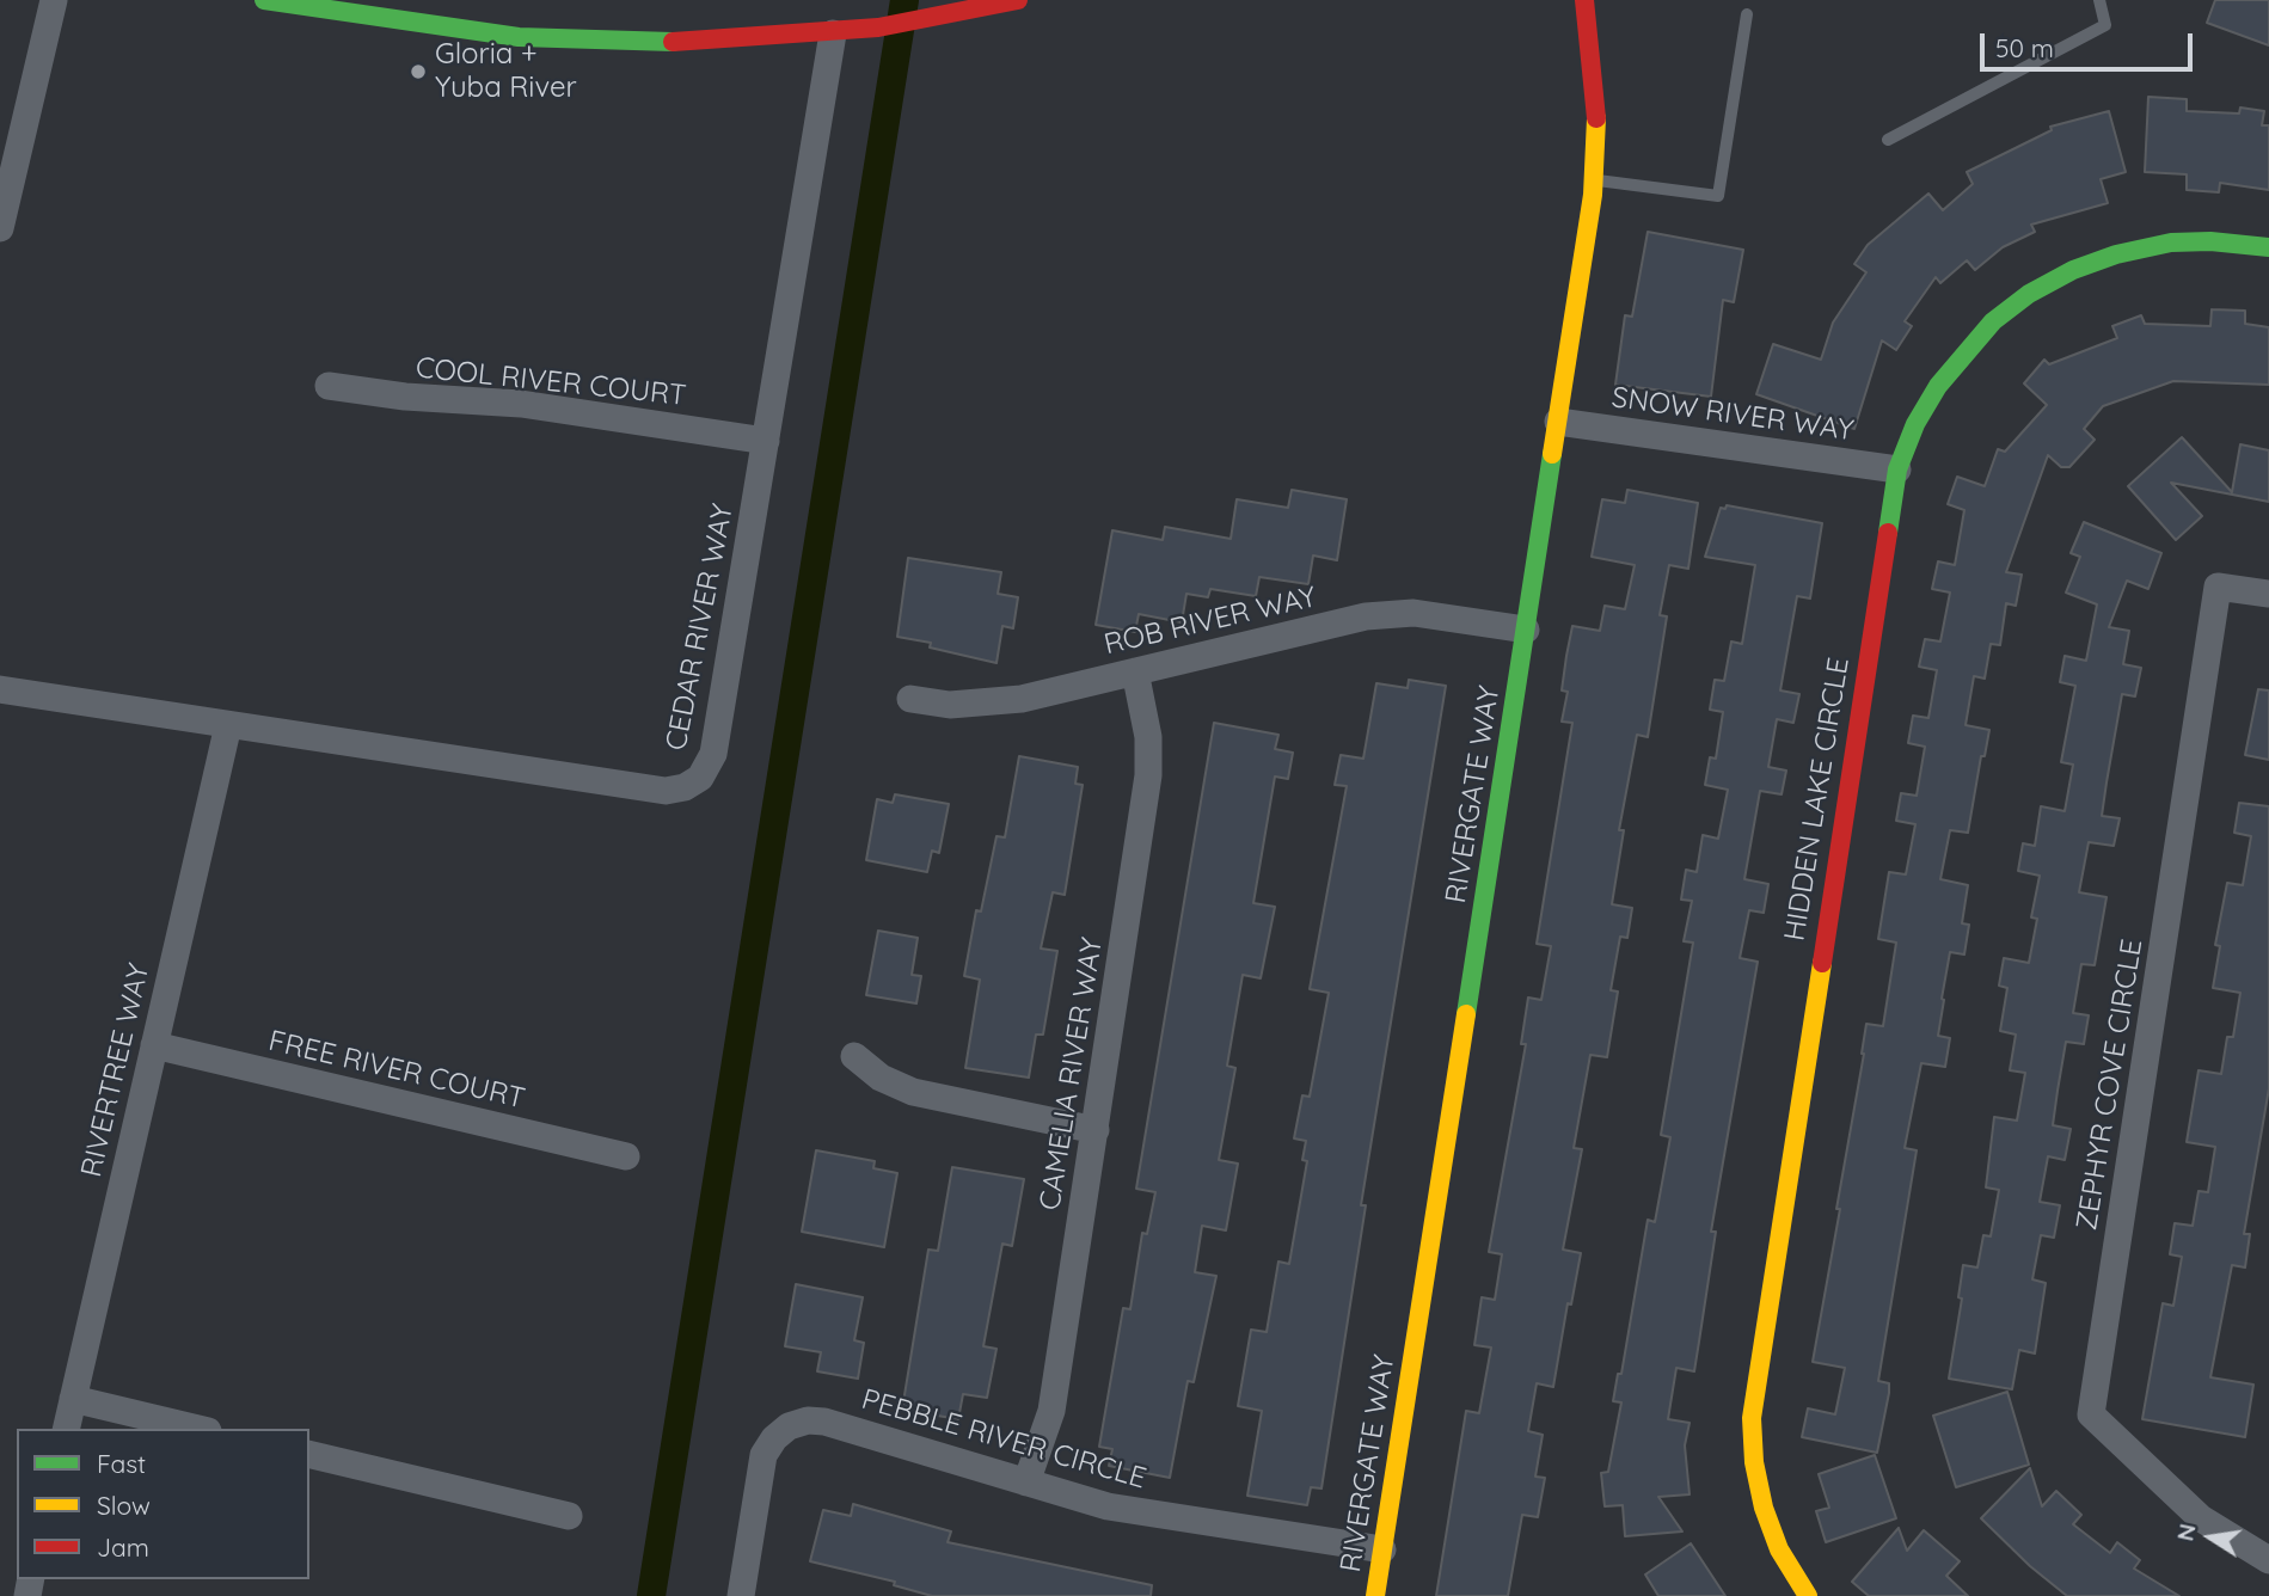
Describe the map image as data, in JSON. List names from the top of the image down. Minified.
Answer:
{"streets":{"street":["COOL RIVER COURT","SNOW RIVER WAY","ROB RIVER WAY","CEDAR RIVER WAY","RIVERGATE WAY","HIDDEN LAKE CIRCLE","RIVERTREE WAY","FREE RIVER COURT","CAMELIA RIVER WAY","ZEPHYR COVE CIRCLE","PEBBLE RIVER CIRCLE"]},"crossings":[["COOL RIVER COURT","CEDAR RIVER WAY"],["SNOW RIVER WAY","RIVERGATE WAY"],["SNOW RIVER WAY","HIDDEN LAKE CIRCLE"],["ROB RIVER WAY","RIVERGATE WAY"],["ROB RIVER WAY","CAMELIA RIVER WAY"],["CEDAR RIVER WAY","RIVERTREE WAY"],["RIVERGATE WAY","PEBBLE RIVER CIRCLE"],["RIVERTREE WAY","FREE RIVER COURT"],["CAMELIA RIVER WAY","PEBBLE RIVER CIRCLE"]],"places":["Gloria + Yuba River"],"legend":["Fast","Slow","Jam"],"scale_bar":"50 m","north":"left"}
